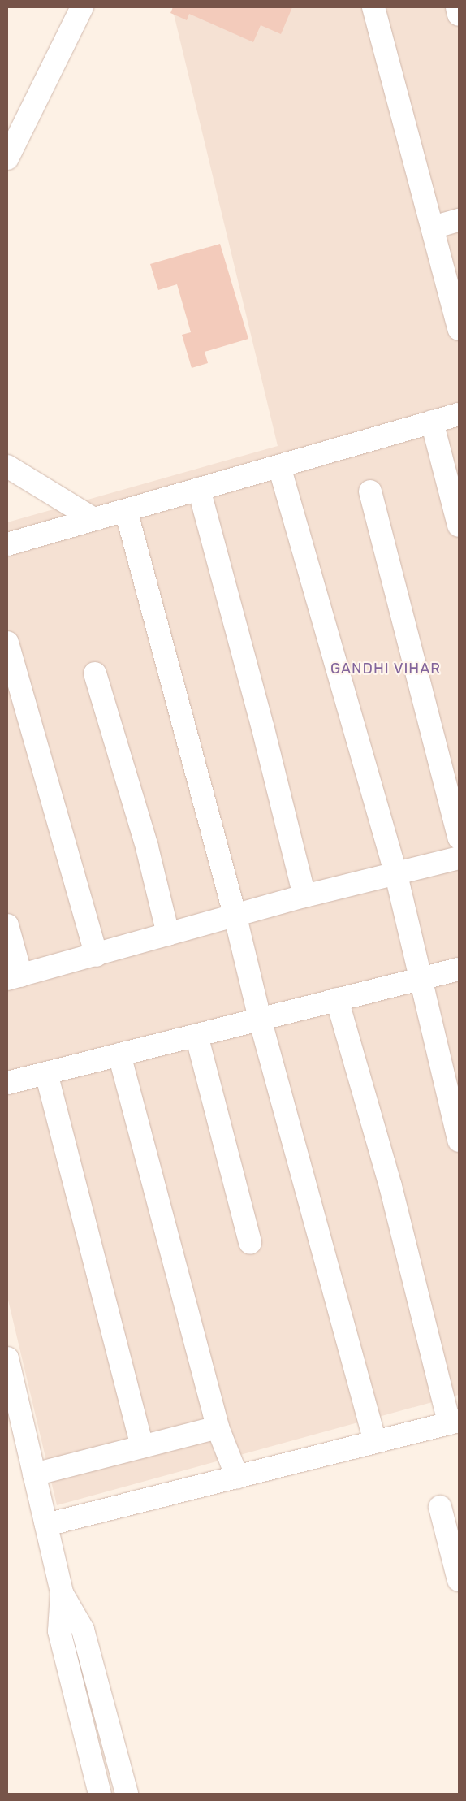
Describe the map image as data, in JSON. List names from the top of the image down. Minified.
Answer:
{"districts":["GANDHI VIHAR"]}
